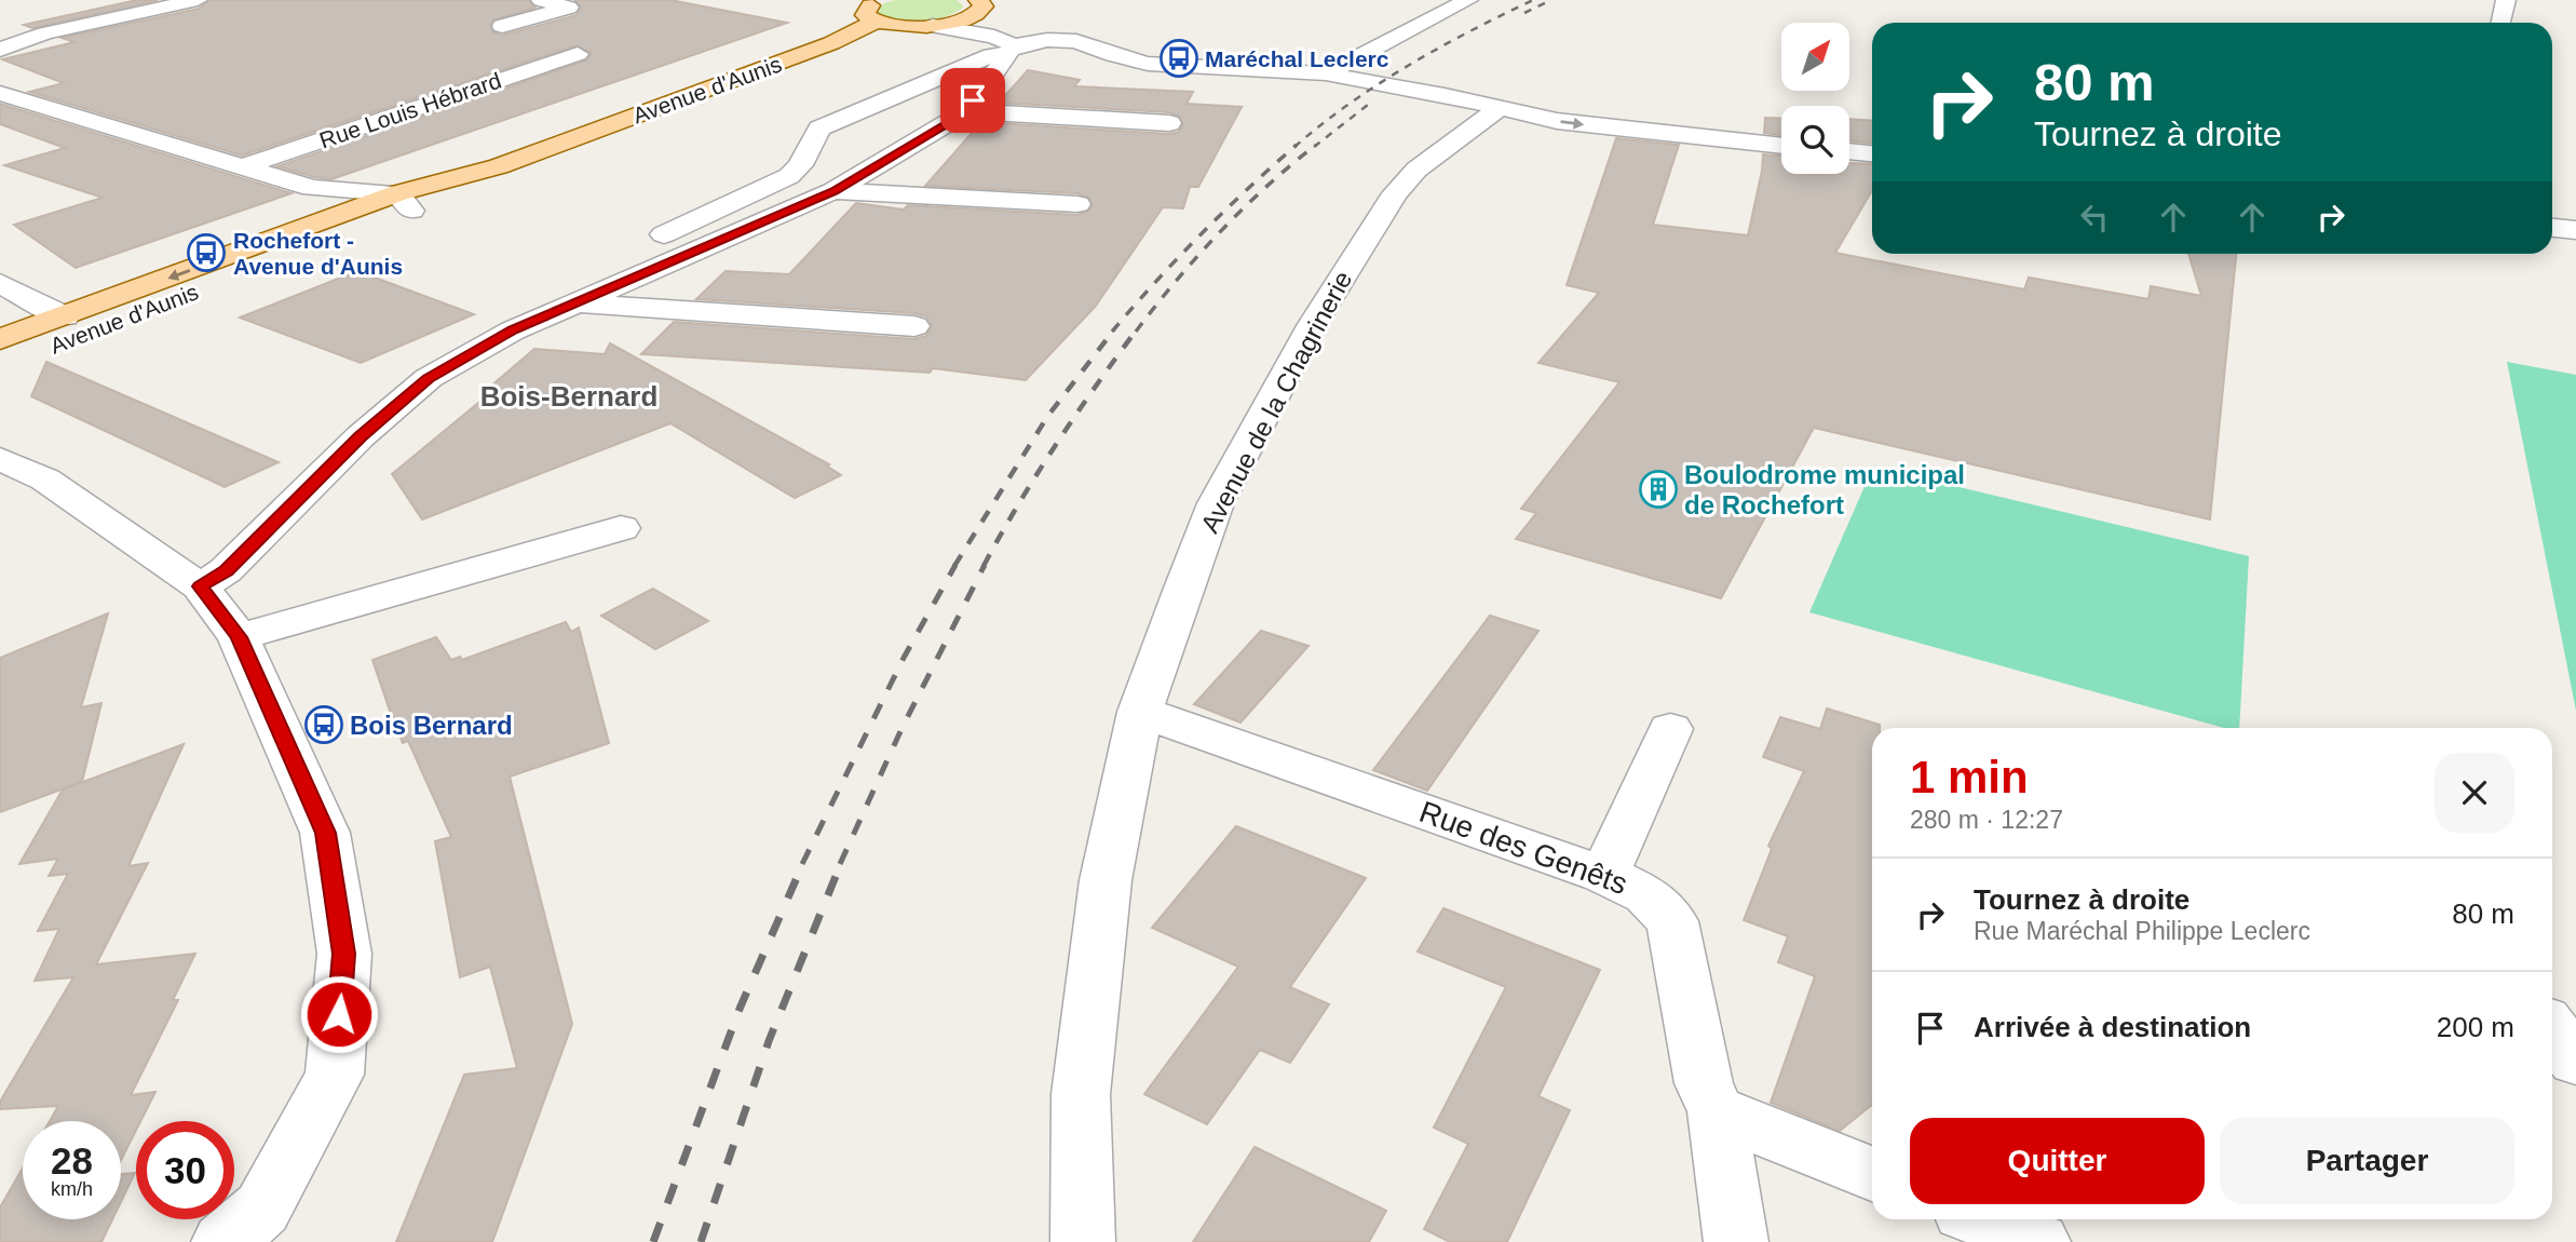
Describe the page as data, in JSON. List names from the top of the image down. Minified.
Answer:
{"streets":{"main road":["Avenue d'Aunis"],"street":["Rue Louis Hébrard","Avenue de la Chagrinerie","Rue des Genêts"]},"crossings":[["Avenue d'Aunis","Rue Louis Hébrard"],["Avenue de la Chagrinerie","Rue des Genêts"]],"districts":["Bois-Bernard"],"places":{"bus stop":["Maréchal Leclerc","Rochefort - Avenue d'Aunis","Bois Bernard"],"building":["Boulodrome municipal de Rochefort"]},"north":"top right","page":{"turn":["80 m","Tournez à droite"],"heading":["1 min","280 m · 12:27"],"list":[{"name":"Tournez à droite","note":"Rue Maréchal Philippe Leclerc","value":"80 m"},{"name":"Arrivée à destination","value":"200 m"}],"buttons":["Quitter","Partager"],"speed":"28 km/h","limit":"30"}}
